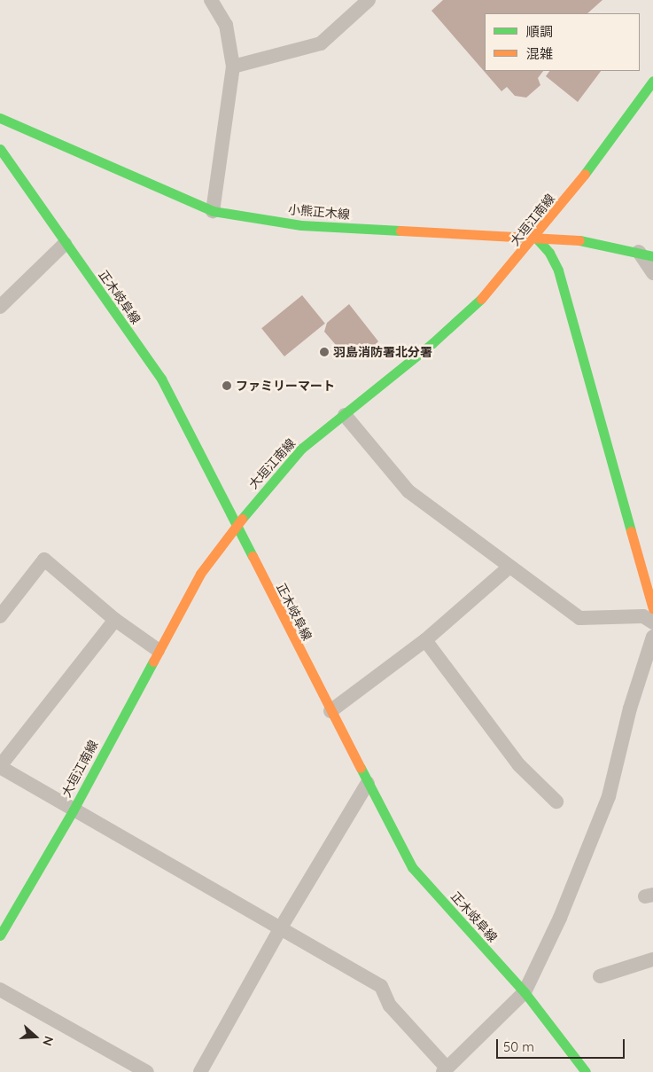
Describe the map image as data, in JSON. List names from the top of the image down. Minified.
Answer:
{"streets":{"main road":["小熊正木線","大垣江南線","正木岐阜線"]},"crossings":[["小熊正木線","大垣江南線"],["大垣江南線","正木岐阜線"]],"places":["羽島消防署北分署","ファミリーマート"],"legend":["順調","混雑"],"scale_bar":"50 m","north":"right"}
